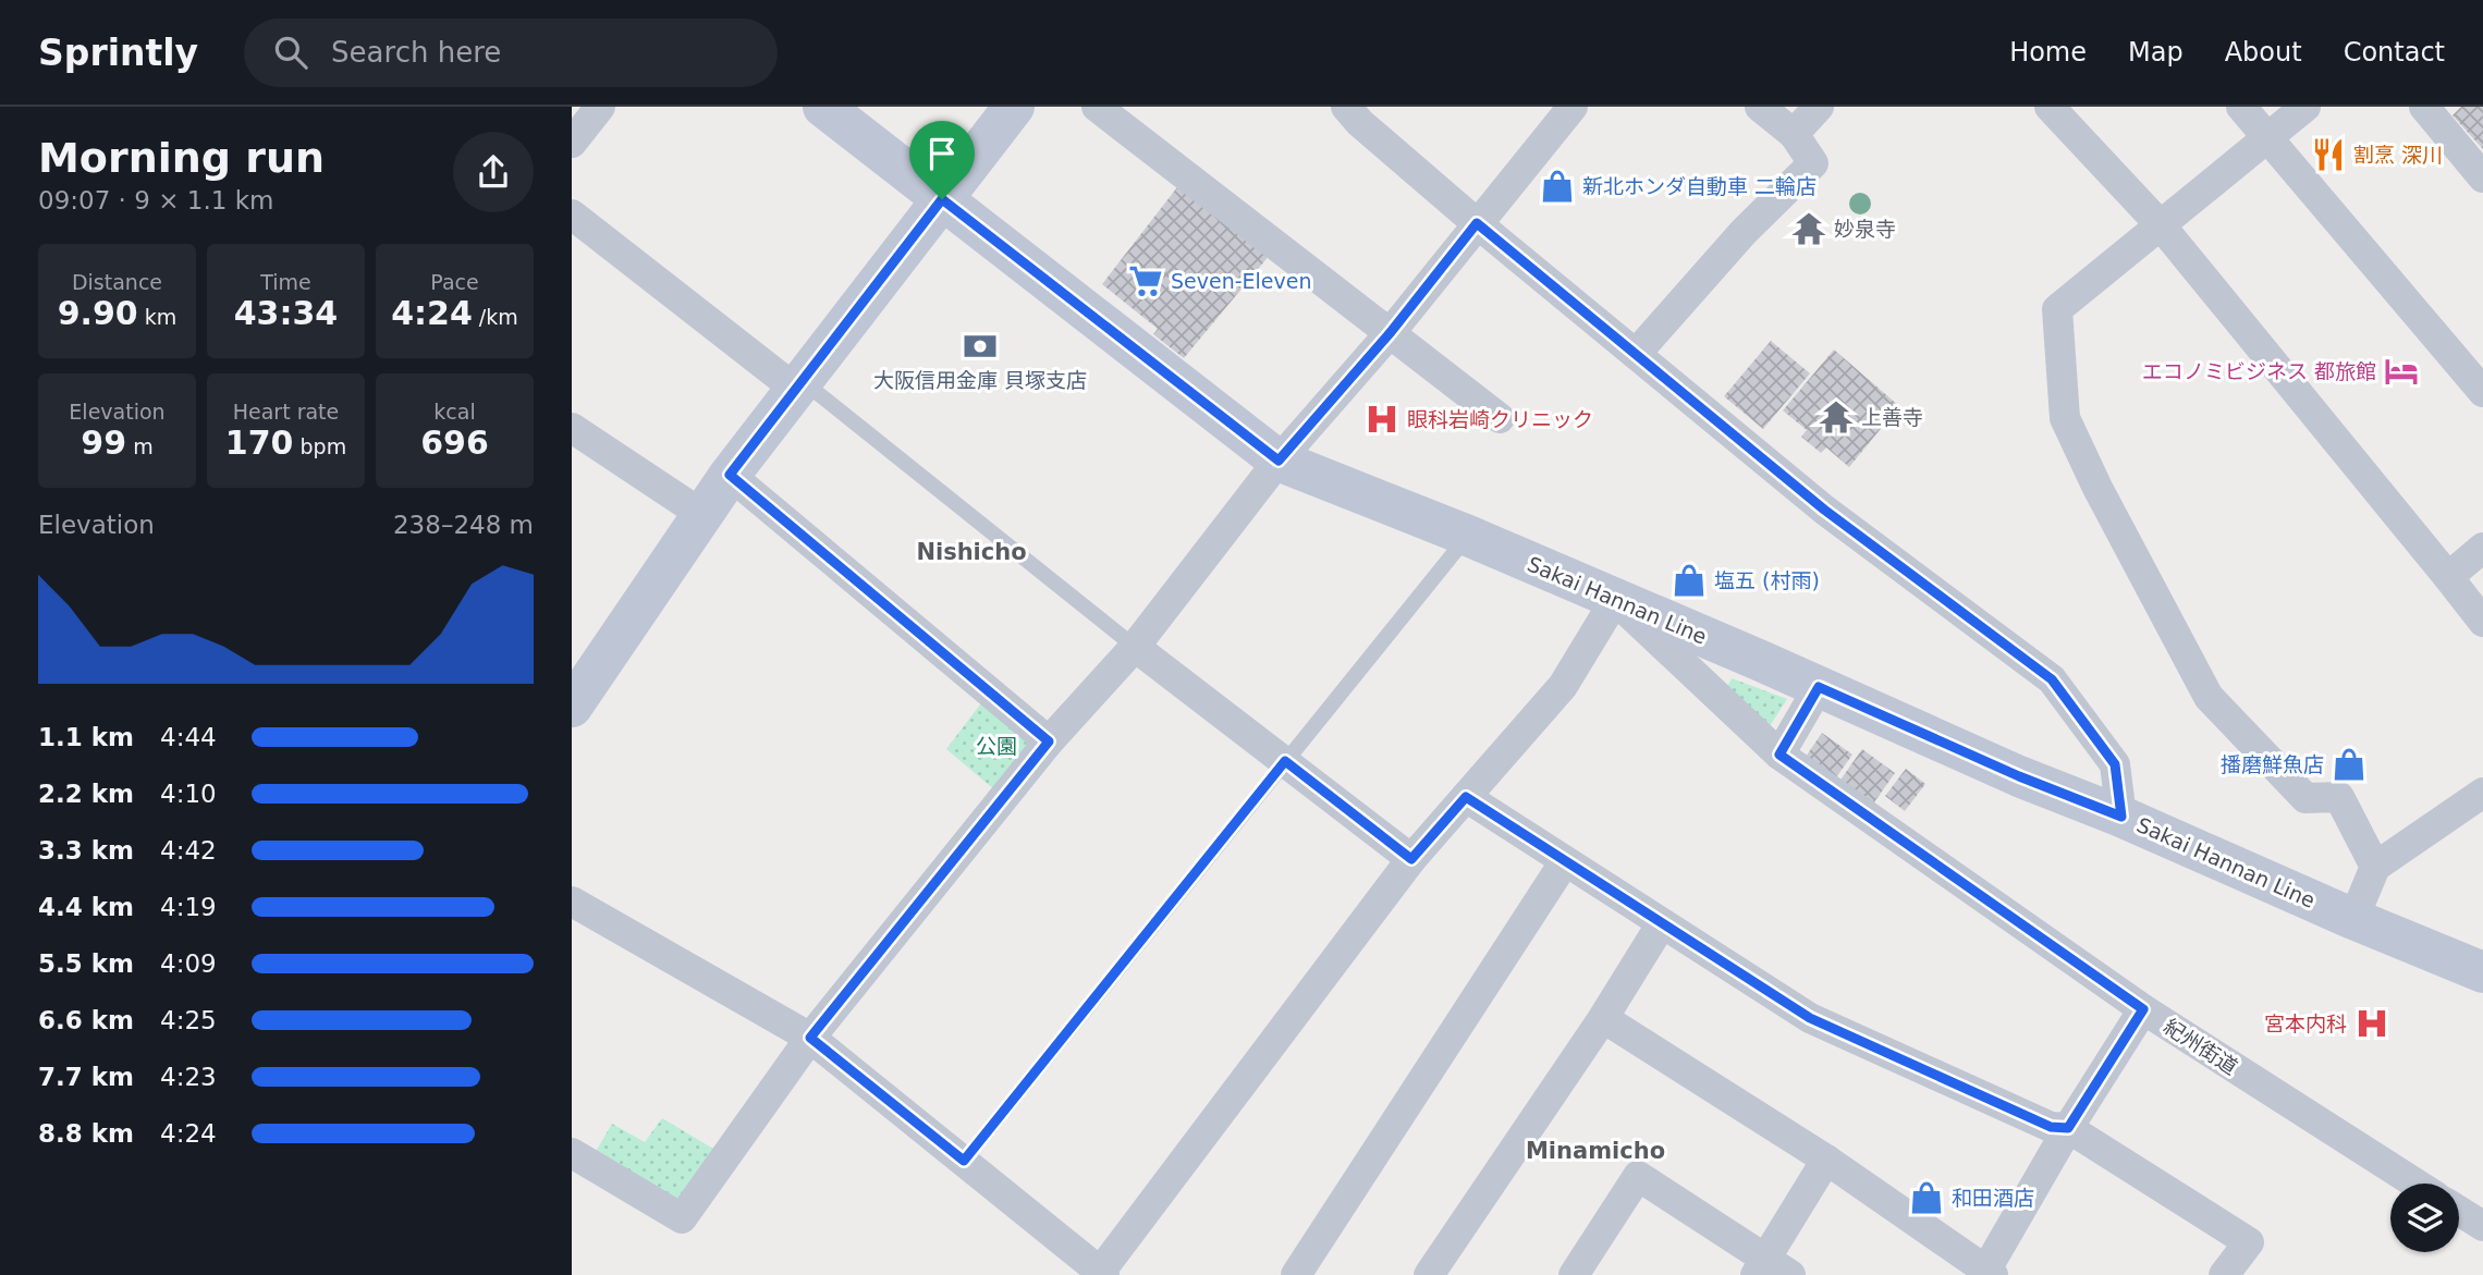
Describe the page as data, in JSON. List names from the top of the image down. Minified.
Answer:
{"streets":{"main road":["Sakai Hannan Line"],"street":["紀州街道"]},"crossings":[["Sakai Hannan Line","紀州街道"]],"districts":["Nishicho","Minamicho"],"parks":["公園"],"places":{"restaurant":["割烹 深川"],"shop":["新北ホンダ自動車 二輪店","塩五 (村雨)","播磨鮮魚店","和田酒店"],"temple":["妙泉寺","上善寺"],"supermarket":["Seven-Eleven"],"bank":["大阪信用金庫 貝塚支店"],"hotel":["エコノミビジネス 都旅館"],"hospital":["眼科岩崎クリニック","宮本内科"]},"page":{"header":"Sprintly","search":"Search here","nav":["Home","Map","About","Contact"],"heading":["Morning run","09:07 · 9 × 1.1 km"],"stats":[["Distance","9.90 km"],["Time","43:34"],["Pace","4:24 /km"],["Elevation","99 m"],["Heart rate","170 bpm"],["kcal","696"]],"chart":["Elevation","238–248 m"],"list":[{"name":"1.1 km","note":"4:44"},{"name":"2.2 km","note":"4:10"},{"name":"3.3 km","note":"4:42"},{"name":"4.4 km","note":"4:19"},{"name":"5.5 km","note":"4:09"},{"name":"6.6 km","note":"4:25"},{"name":"7.7 km","note":"4:23"},{"name":"8.8 km","note":"4:24"}]}}
